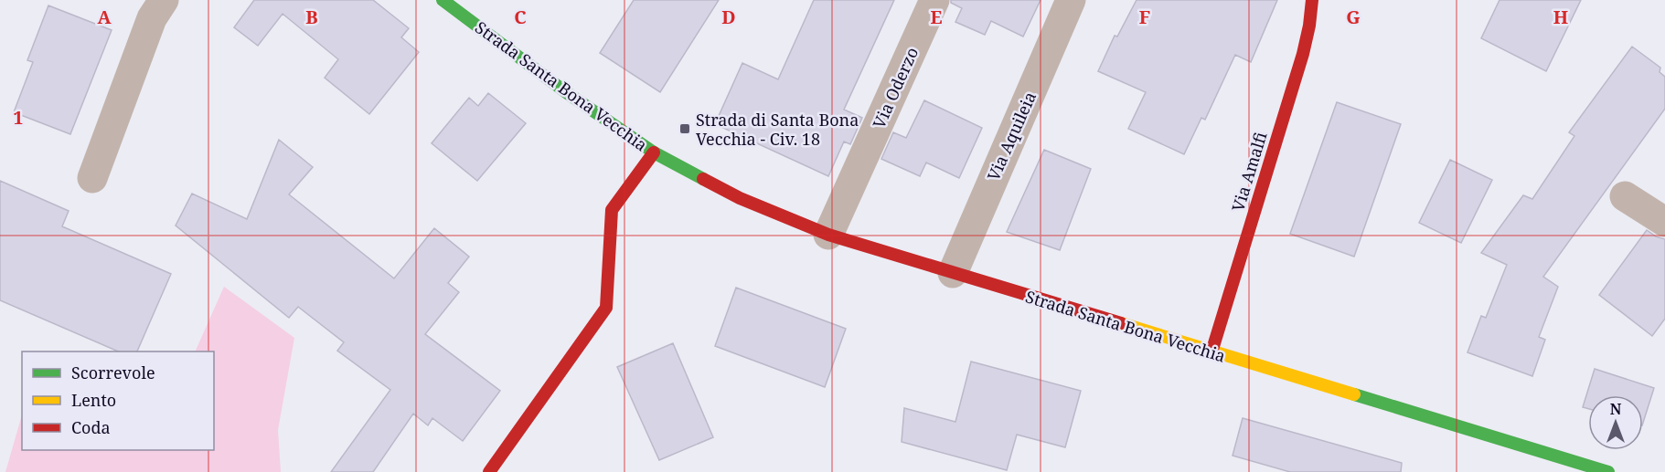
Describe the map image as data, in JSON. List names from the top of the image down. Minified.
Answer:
{"streets":{"street":["Strada Santa Bona Vecchia","Via Oderzo","Via Aquileia","Via Amalfi"]},"crossings":[["Strada Santa Bona Vecchia","Via Oderzo"],["Strada Santa Bona Vecchia","Via Aquileia"],["Strada Santa Bona Vecchia","Via Amalfi"]],"places":{"transit":["Strada di Santa Bona Vecchia - Civ. 18"]},"legend":["Scorrevole","Lento","Coda"],"north":"top","grid":{"columns":["A","B","C","D","E","F","G","H"],"rows":["1"]}}
